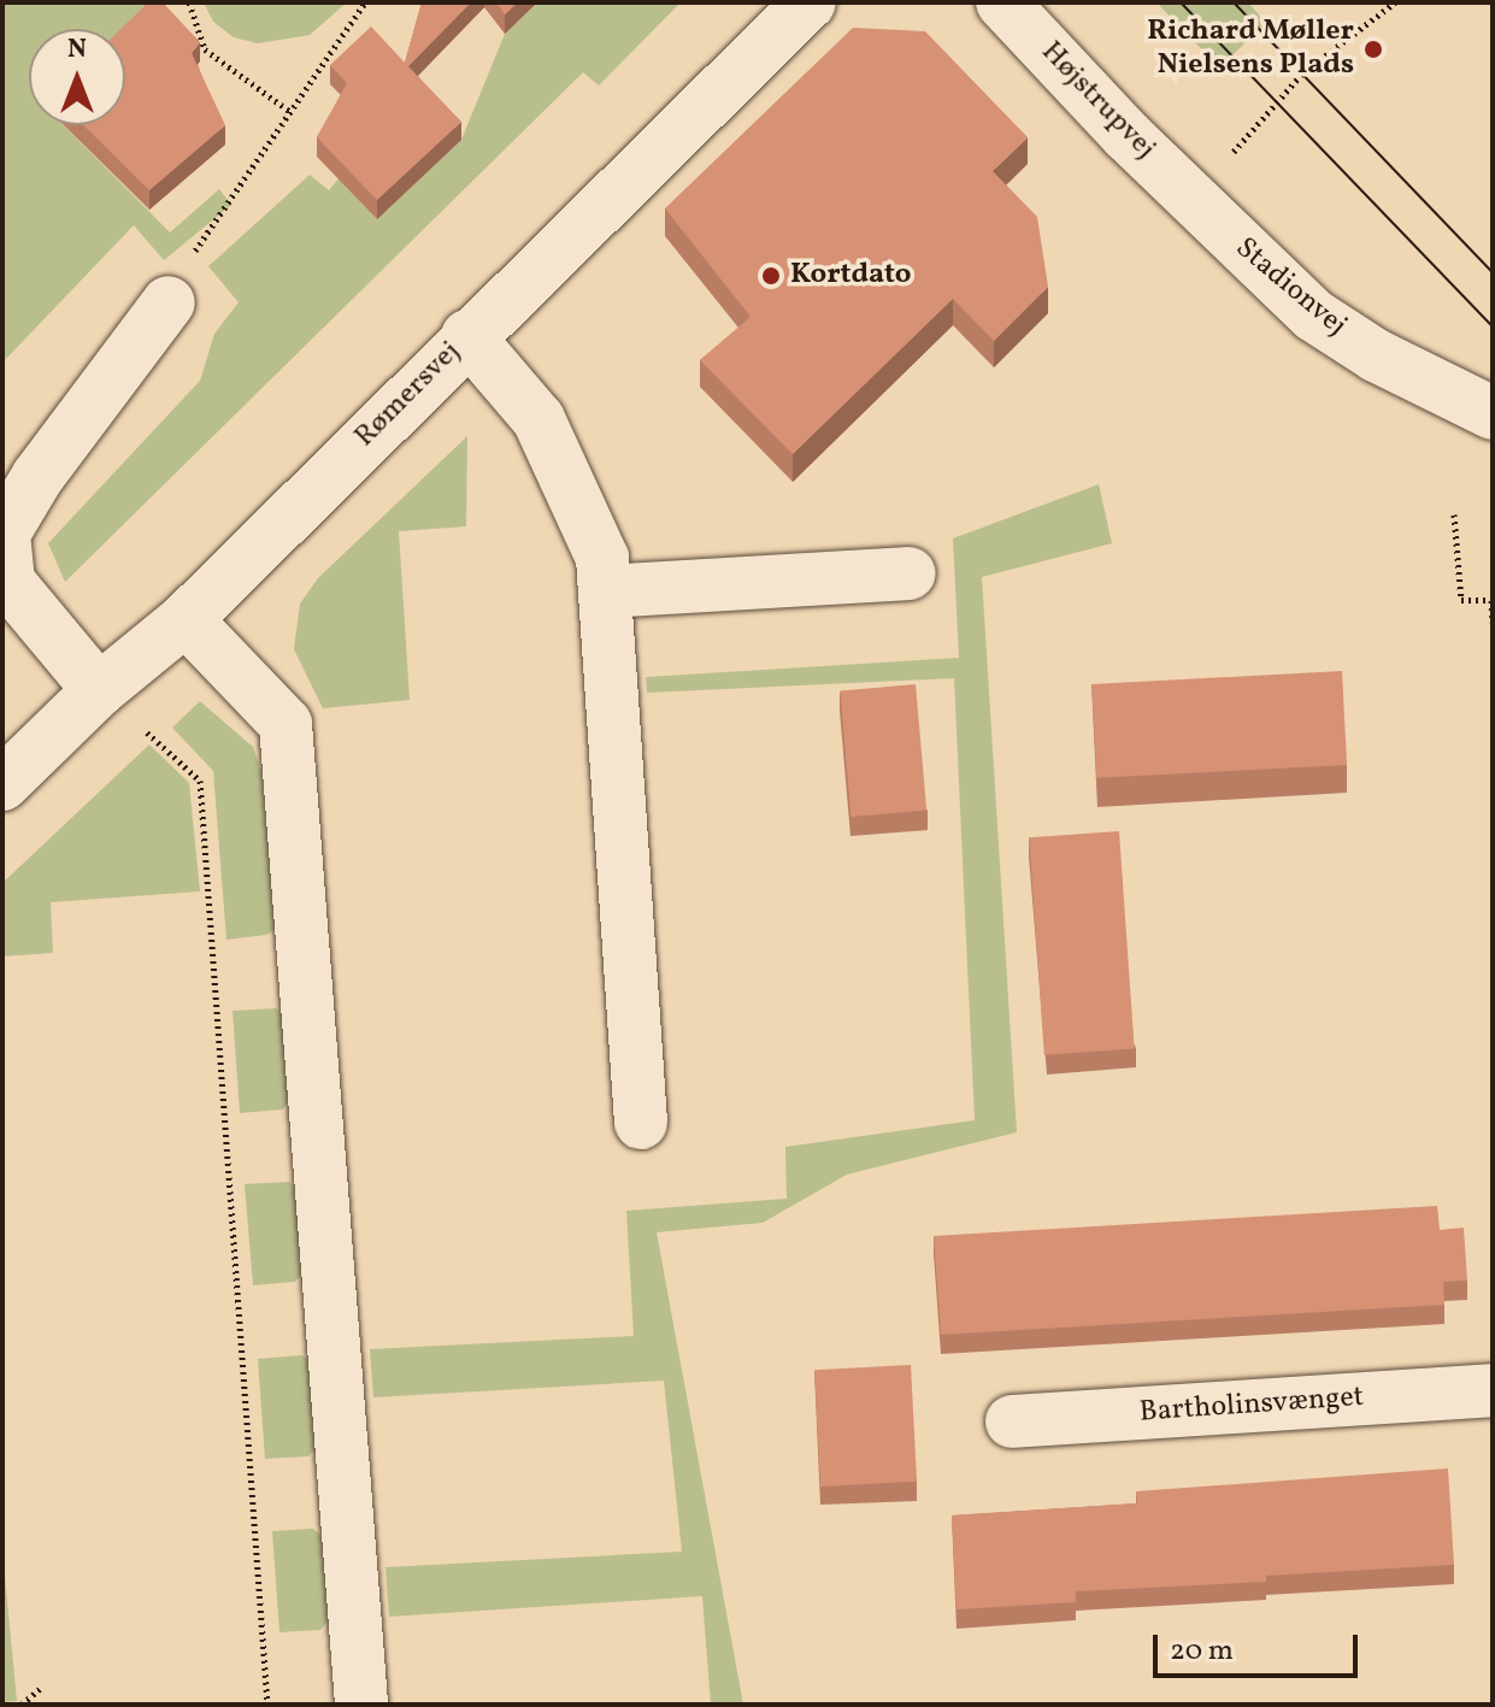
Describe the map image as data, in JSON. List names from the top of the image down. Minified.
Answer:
{"streets":{"street":["Højstrupvej","Stadionvej","Rømersvej","Bartholinsvænget"]},"crossings":[["Højstrupvej","Stadionvej"]],"places":["Richard Møller Nielsens Plads","Kortdato"],"scale_bar":"20 m","north":"top"}
